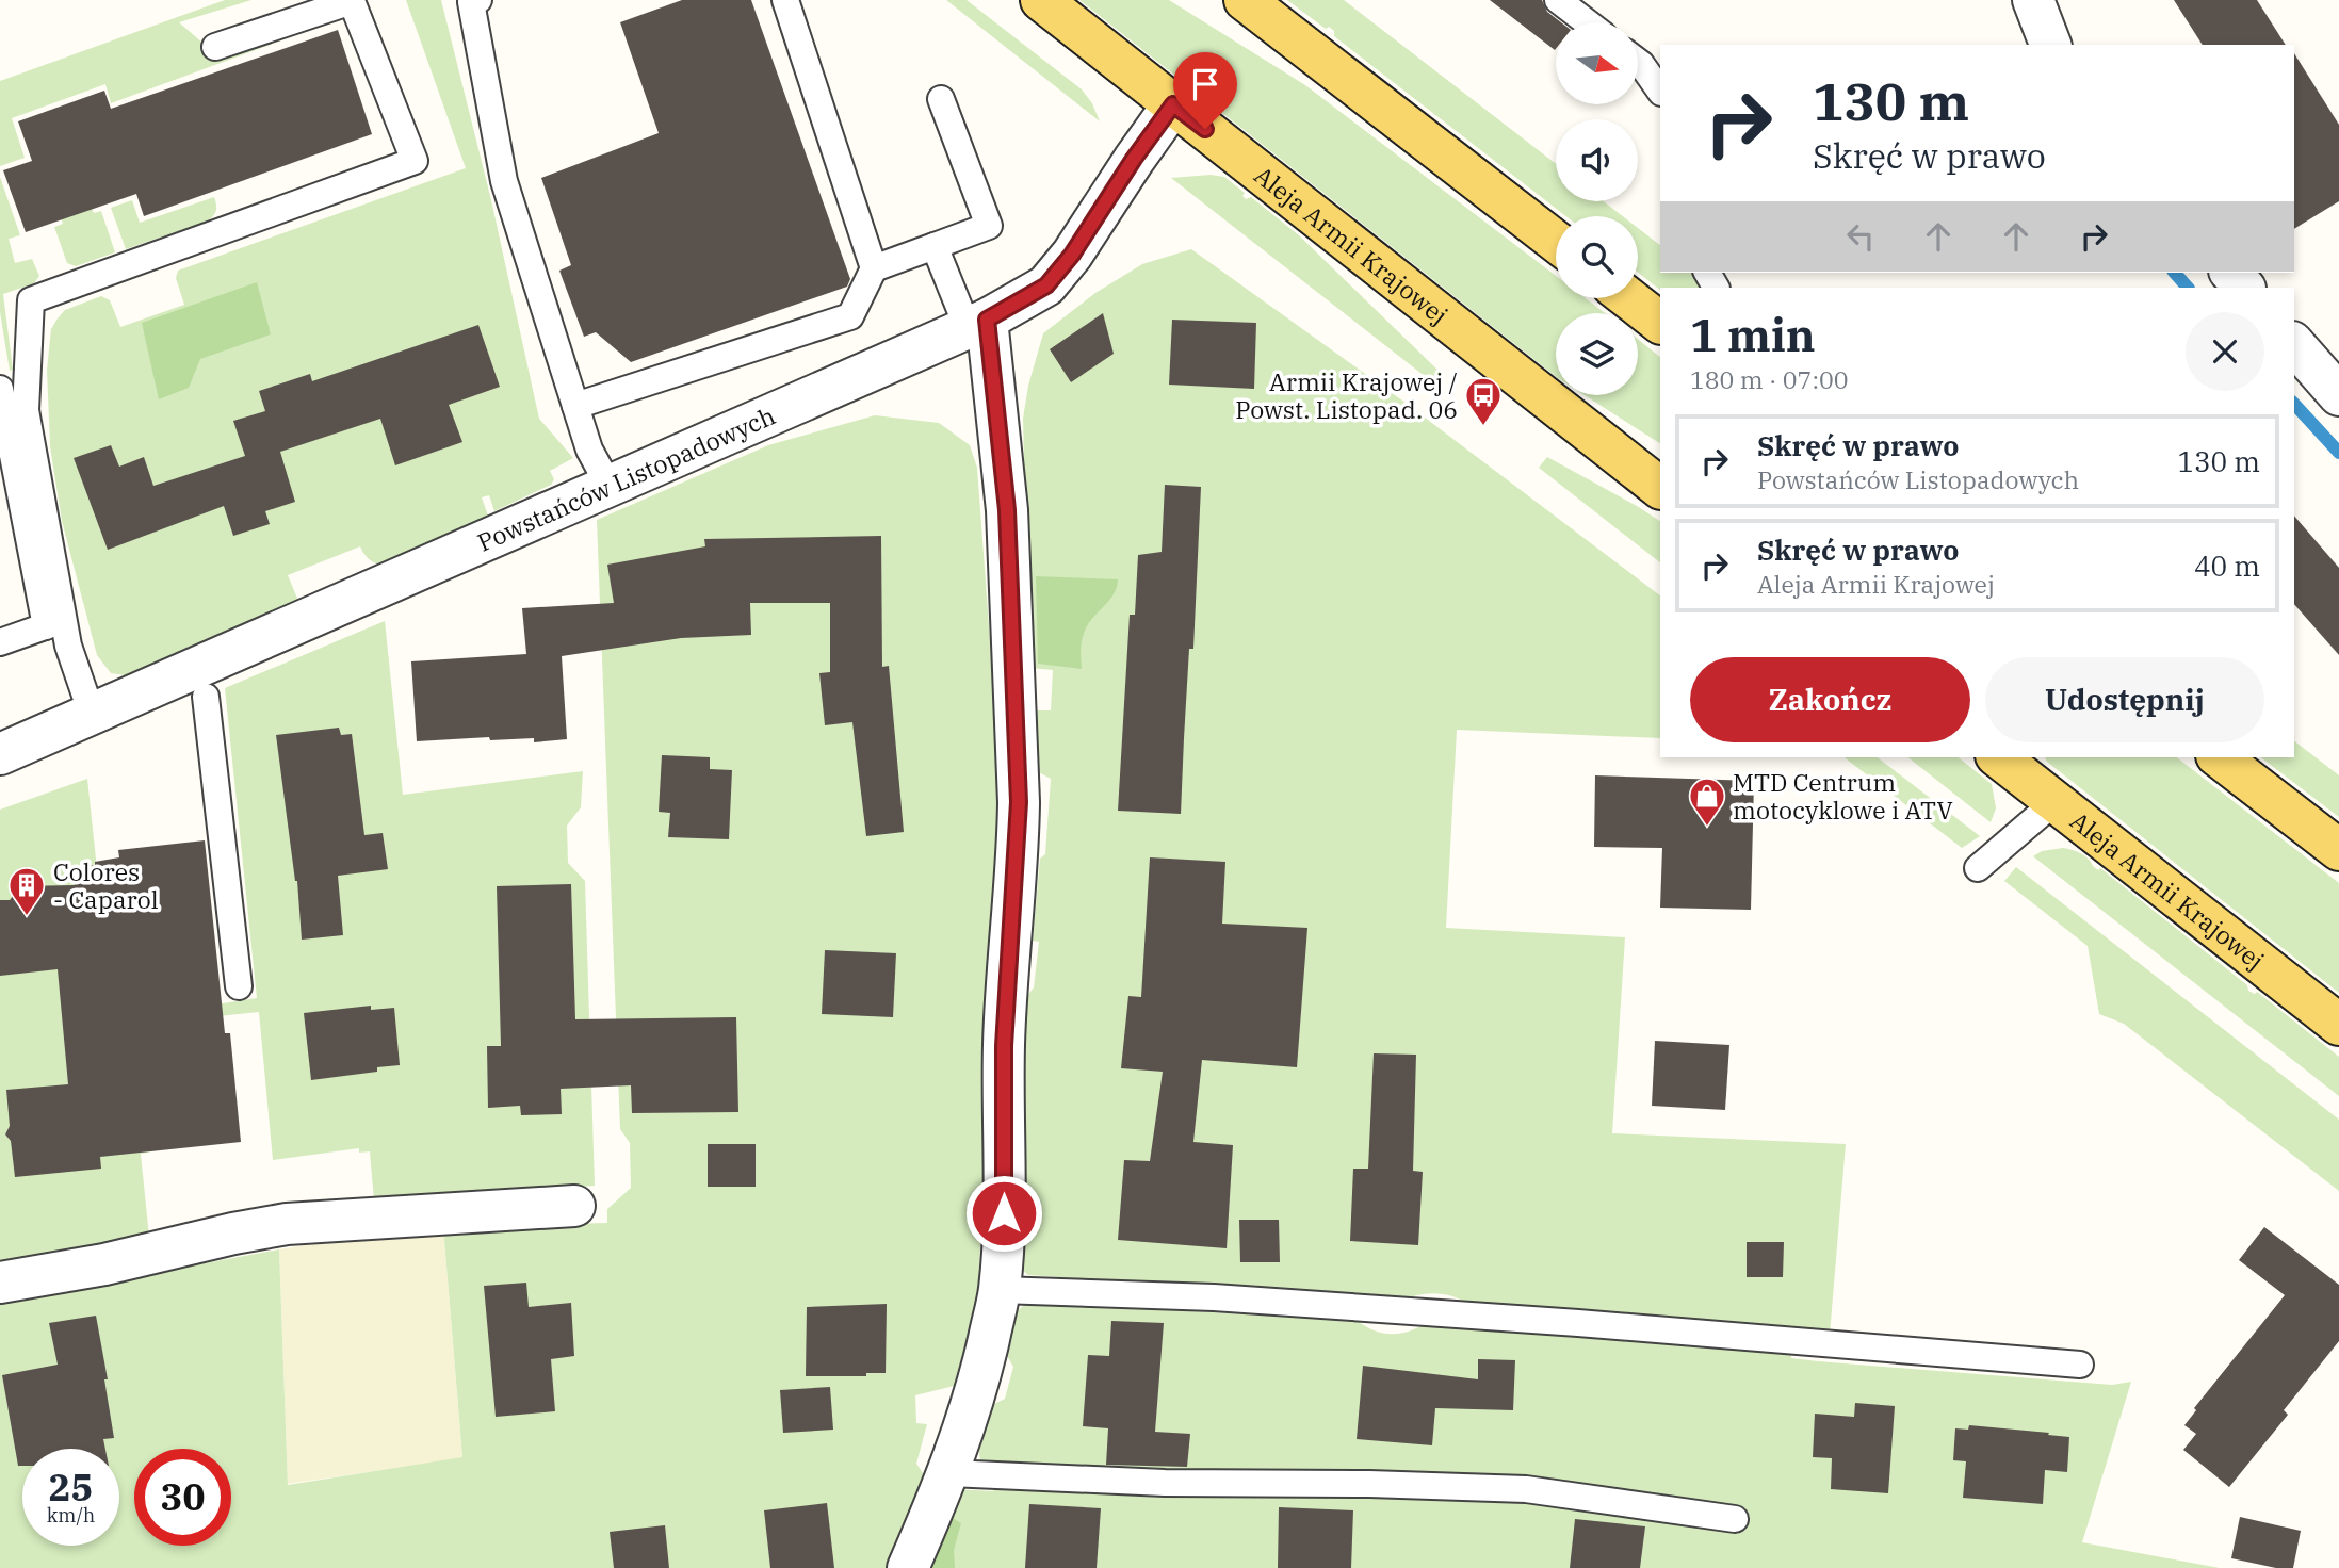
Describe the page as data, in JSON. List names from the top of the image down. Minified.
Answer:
{"streets":{"main road":["Aleja Armii Krajowej"],"street":["Powstańców Listopadowych"]},"crossings":[["Aleja Armii Krajowej","Powstańców Listopadowych"]],"places":{"bus stop":["Armii Krajowej / Powst. Listopad. 06"],"shop":["MTD Centrum motocyklowe i ATV"],"building":["Colores - Caparol"]},"north":"right","page":{"turn":["130 m","Skręć w prawo"],"heading":["1 min","180 m · 07:00"],"list":[{"name":"Skręć w prawo","note":"Powstańców Listopadowych","value":"130 m"},{"name":"Skręć w prawo","note":"Aleja Armii Krajowej","value":"40 m"}],"buttons":["Zakończ","Udostępnij"],"speed":"25 km/h","limit":"30"}}
